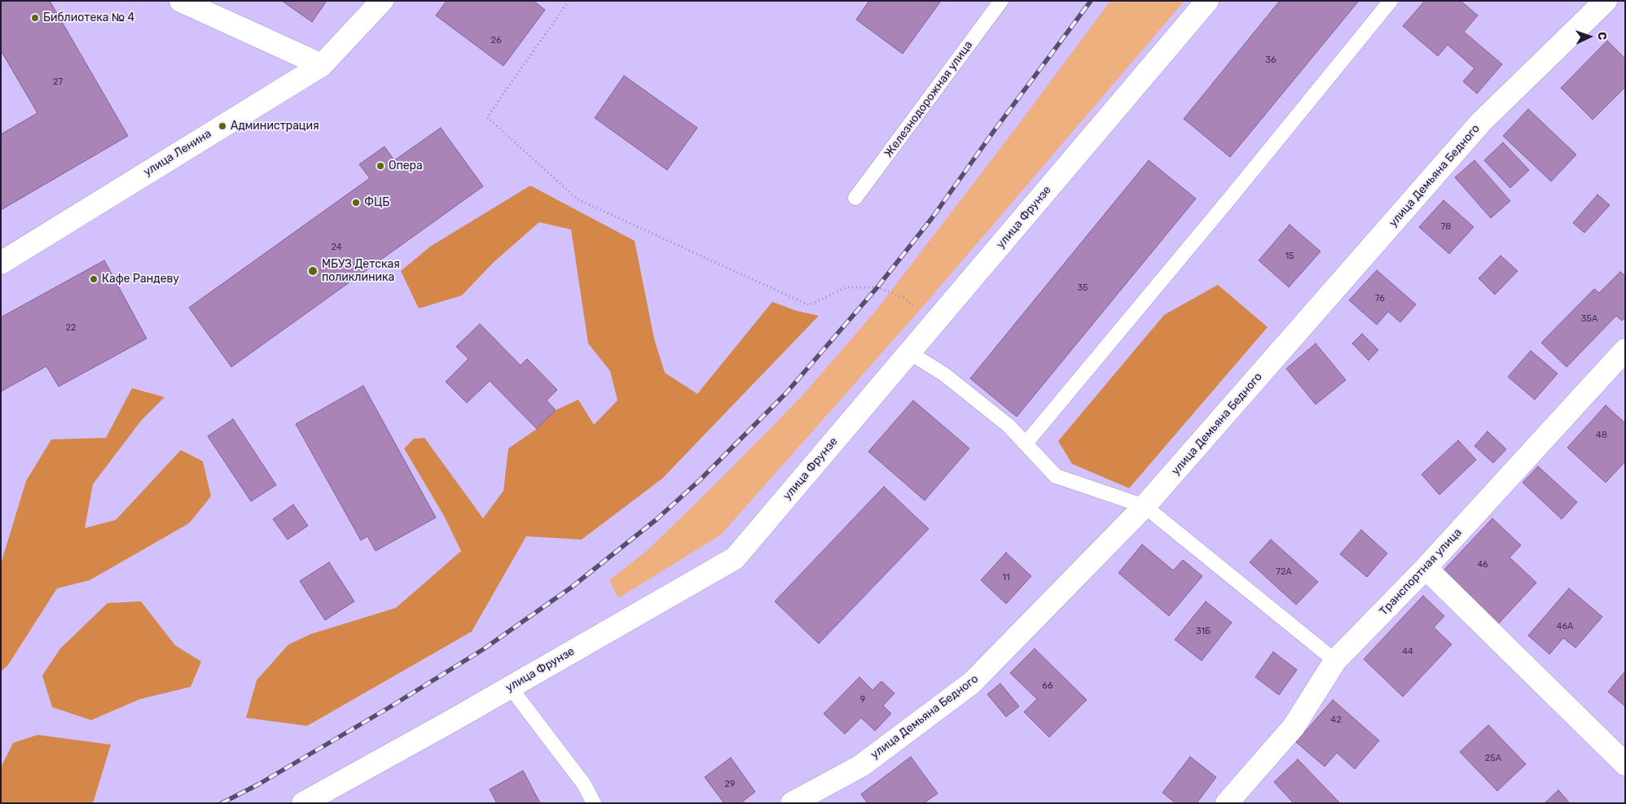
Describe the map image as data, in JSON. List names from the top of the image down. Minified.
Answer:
{"streets":{"street":["улица Ленина","улица Демьяна Бедного","улица Фрунзе","Транспортная улица"],"lane":["Железнодорожная улица"]},"places":["Библиотека № 4","Администрация","Опера","ФЦБ","МБУЗ Детская поликлиника","Кафе Рандеву"],"house_numbers":["26","36","27","78","24","15","35","76","35А","22","48","46","72А","11","46А","31Б","44","66","9","42","25А","29"],"north":"right"}
